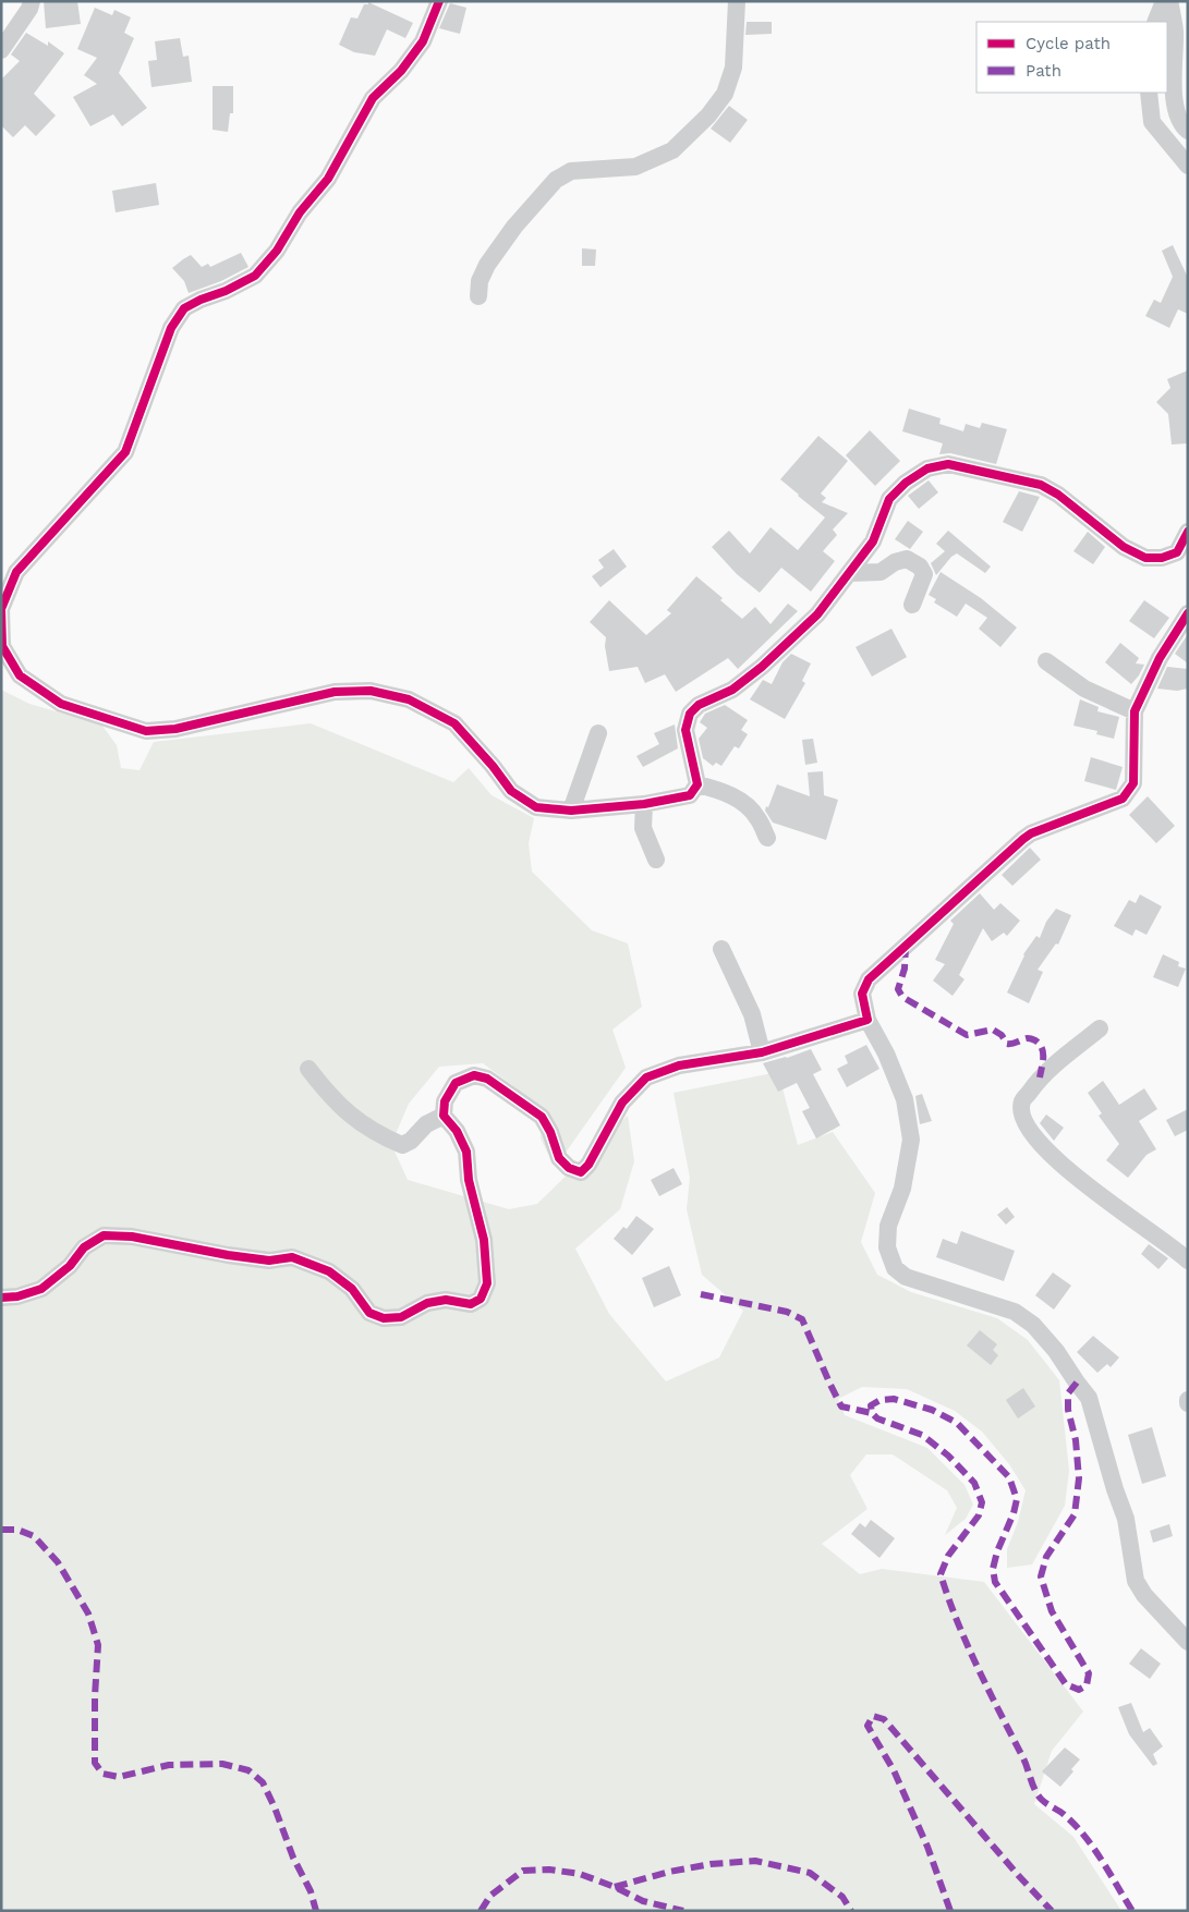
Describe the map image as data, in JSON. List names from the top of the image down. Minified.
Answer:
{"legend":["Cycle path","Path"]}
